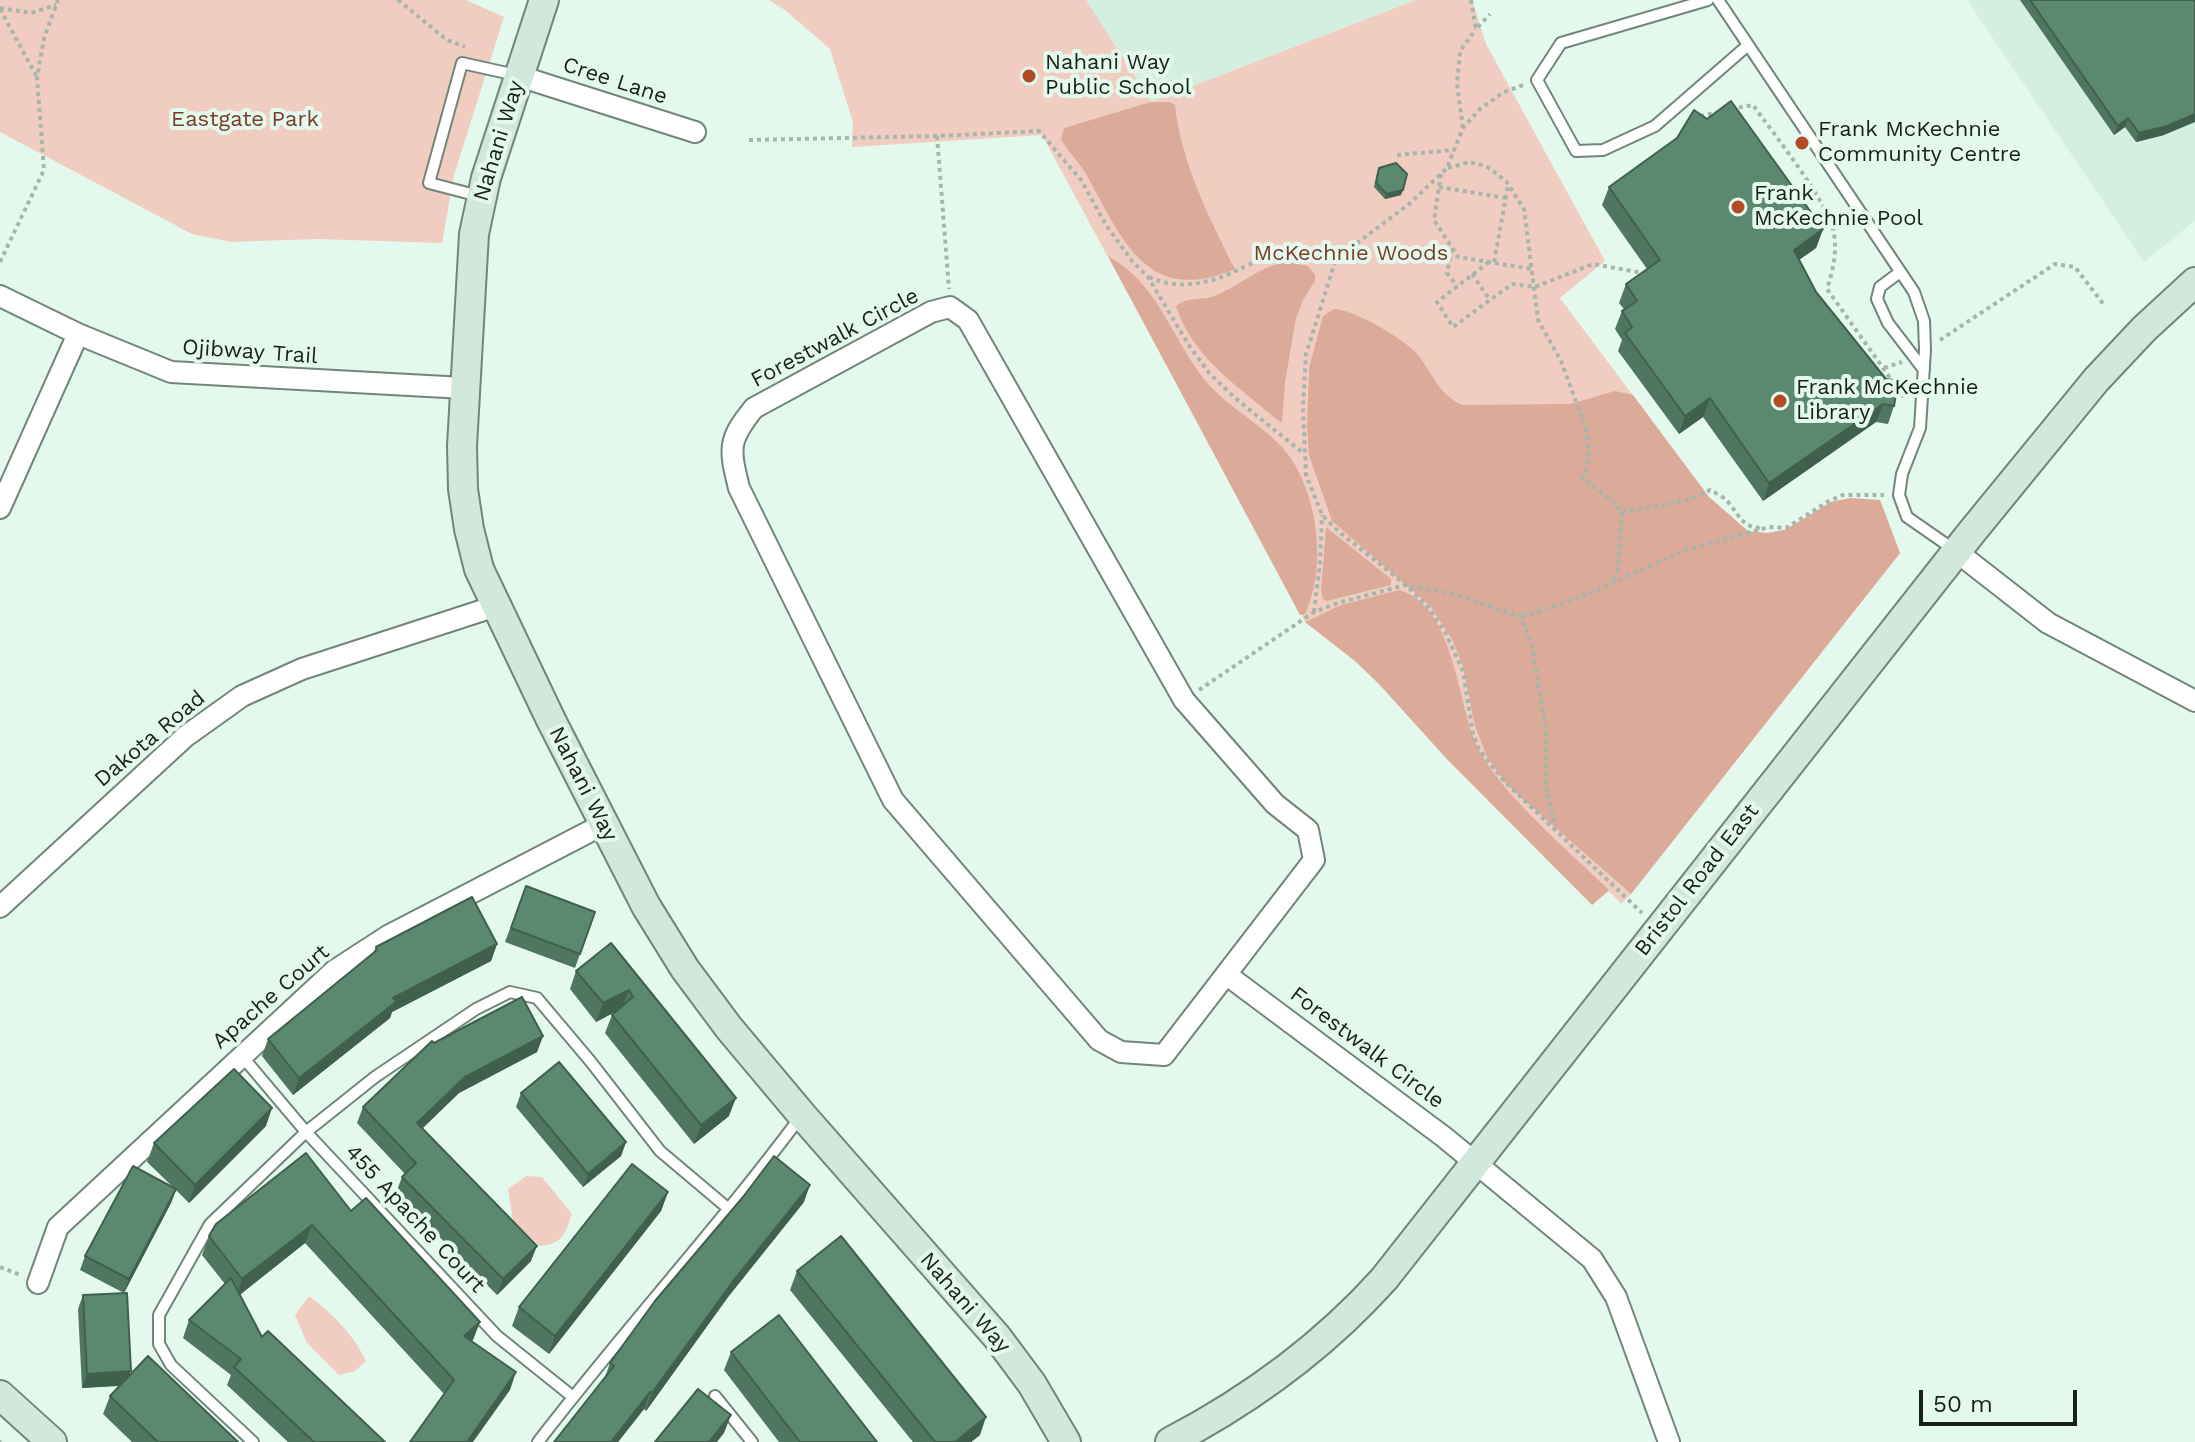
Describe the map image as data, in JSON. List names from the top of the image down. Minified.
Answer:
{"streets":{"street":["Cree Lane","Nahani Way","Forestwalk Circle","Ojibway Trail","Dakota Road","Bristol Road East","Apache Court"],"lane":["455 Apache Court"]},"crossings":[["Cree Lane","Nahani Way"],["Nahani Way","Ojibway Trail"],["Nahani Way","Dakota Road"],["Nahani Way","Apache Court"],["Forestwalk Circle","Bristol Road East"],["Apache Court","455 Apache Court"]],"parks":["Eastgate Park","McKechnie Woods"],"places":["Nahani Way Public School","Frank McKechnie Community Centre","Frank McKechnie Pool","Frank McKechnie Library"],"scale_bar":"50 m"}
